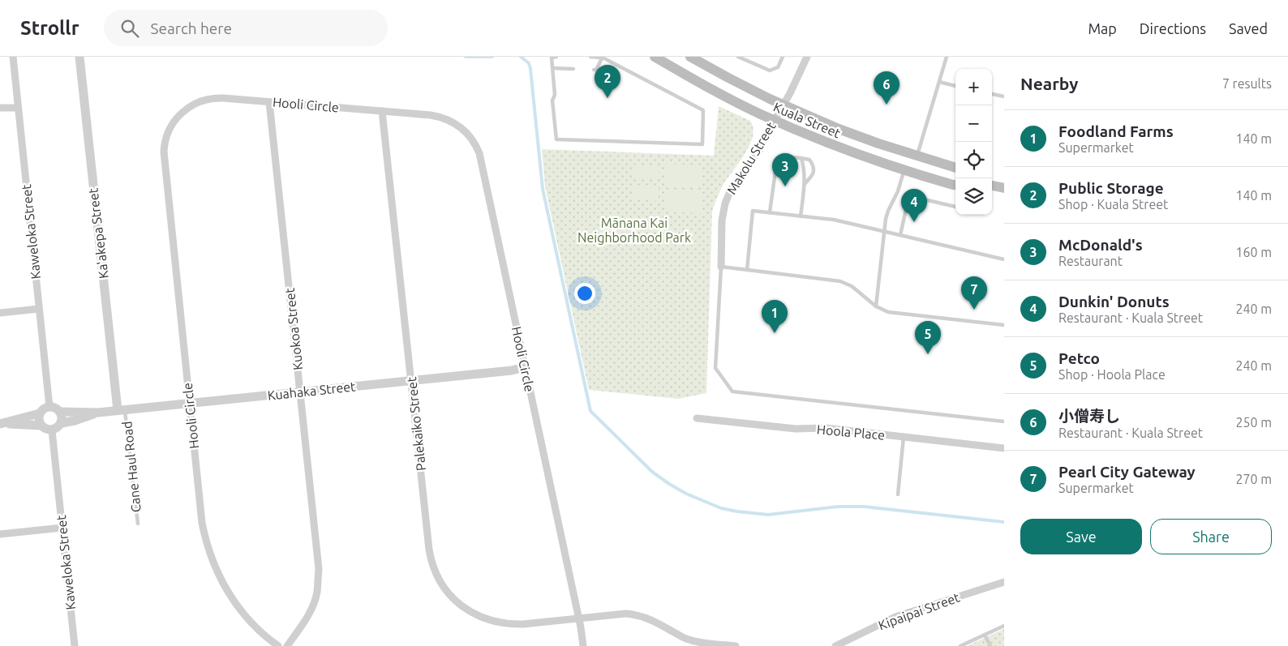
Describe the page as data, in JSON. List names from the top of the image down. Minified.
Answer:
{"streets":{"main road":["Kuala Street"],"street":["Hooli Circle","Makolu Street","Kaweloka Street","Ka'akepa Street","Kuokoa Street","Kuahaka Street","Palekaiko Street","Hoola Place","Kipaipai Street"],"lane":["Cane Haul Road"]},"crossings":[["Hooli Circle","Kuokoa Street"],["Hooli Circle","Kuahaka Street"],["Hooli Circle","Palekaiko Street"],["Kuala Street","Makolu Street"],["Kaweloka Street","Kuahaka Street"],["Ka'akepa Street","Kuahaka Street"],["Ka'akepa Street","Cane Haul Road"],["Kuokoa Street","Kuahaka Street"],["Kuahaka Street","Palekaiko Street"],["Kuahaka Street","Cane Haul Road"]],"parks":["Mānana Kai Neighborhood Park"],"page":{"header":"Strollr","search":"Search here","nav":["Map","Directions","Saved"],"heading":["Nearby","7 results"],"pins":["2","6","3","4","7","1","5"],"map_buttons":["+","−"],"list":[{"mark":"1","name":"Foodland Farms","note":"Supermarket","value":"140 m"},{"mark":"2","name":"Public Storage","note":"Shop · Kuala Street","value":"140 m"},{"mark":"3","name":"McDonald's","note":"Restaurant","value":"160 m"},{"mark":"4","name":"Dunkin' Donuts","note":"Restaurant · Kuala Street","value":"240 m"},{"mark":"5","name":"Petco","note":"Shop · Hoola Place","value":"240 m"},{"mark":"6","name":"小僧寿し","note":"Restaurant · Kuala Street","value":"250 m"},{"mark":"7","name":"Pearl City Gateway","note":"Supermarket","value":"270 m"}],"buttons":["Save","Share"]}}
